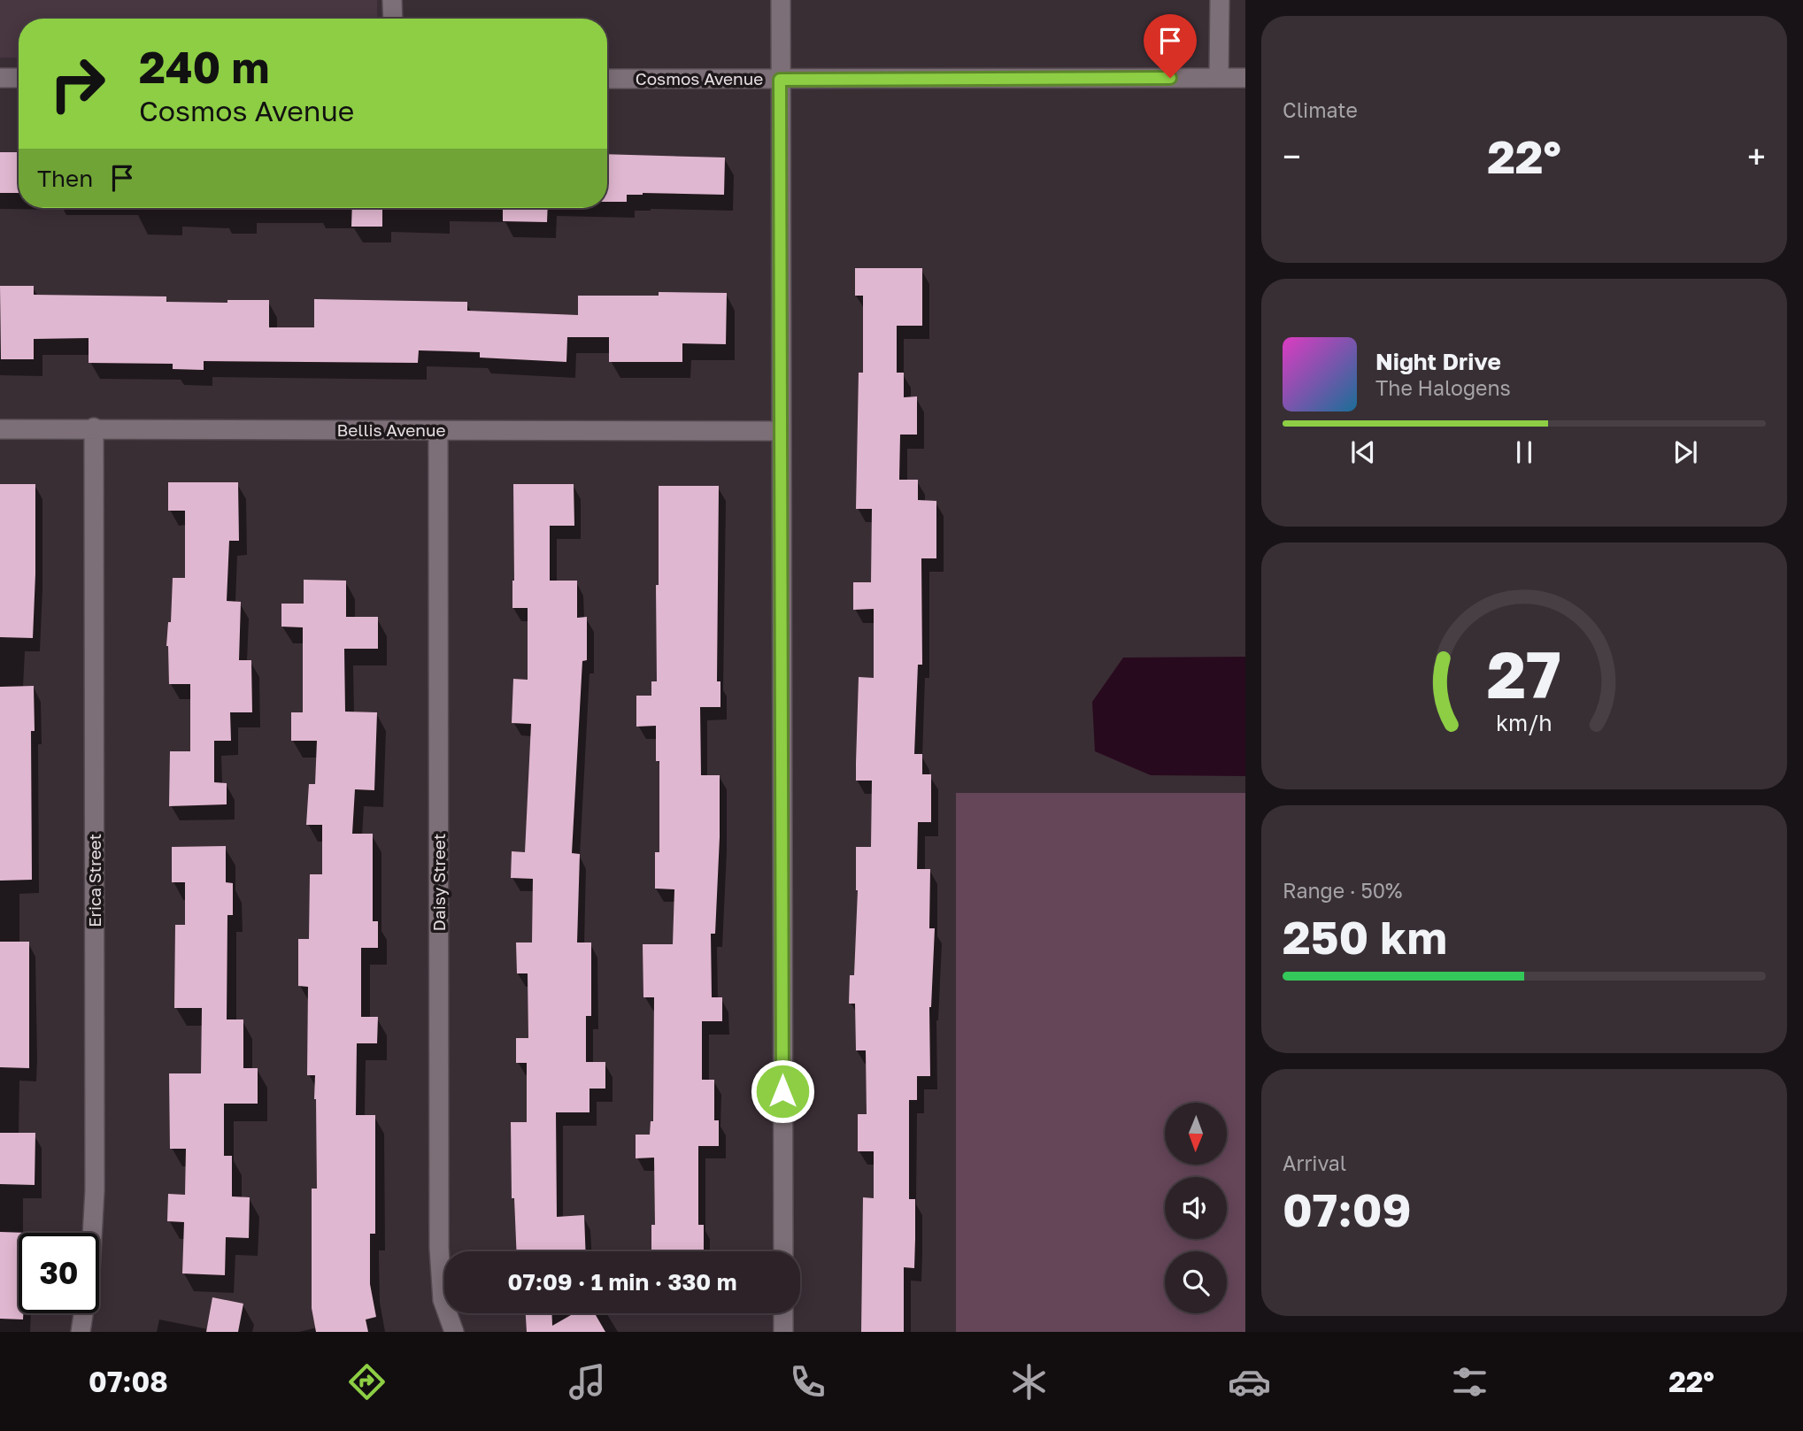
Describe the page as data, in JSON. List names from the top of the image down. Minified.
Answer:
{"streets":{"street":["Cosmos Avenue","Bellis Avenue","Erica Street","Daisy Street"]},"crossings":[["Bellis Avenue","Erica Street"],["Bellis Avenue","Daisy Street"]],"north":"bottom","page":{"tile":["Climate",["Range · 50%","250 km"],["Arrival","07:09"]],"turn":["240 m","Cosmos Avenue"],"heat":["−","22°","+"],"then":"Then","song":["Night Drive","The Halogens"],"limit":"30","trip":"07:09 · 1 min · 330 m","tabs":["07:08","22°"],"gauge":["27","km/h"]}}
